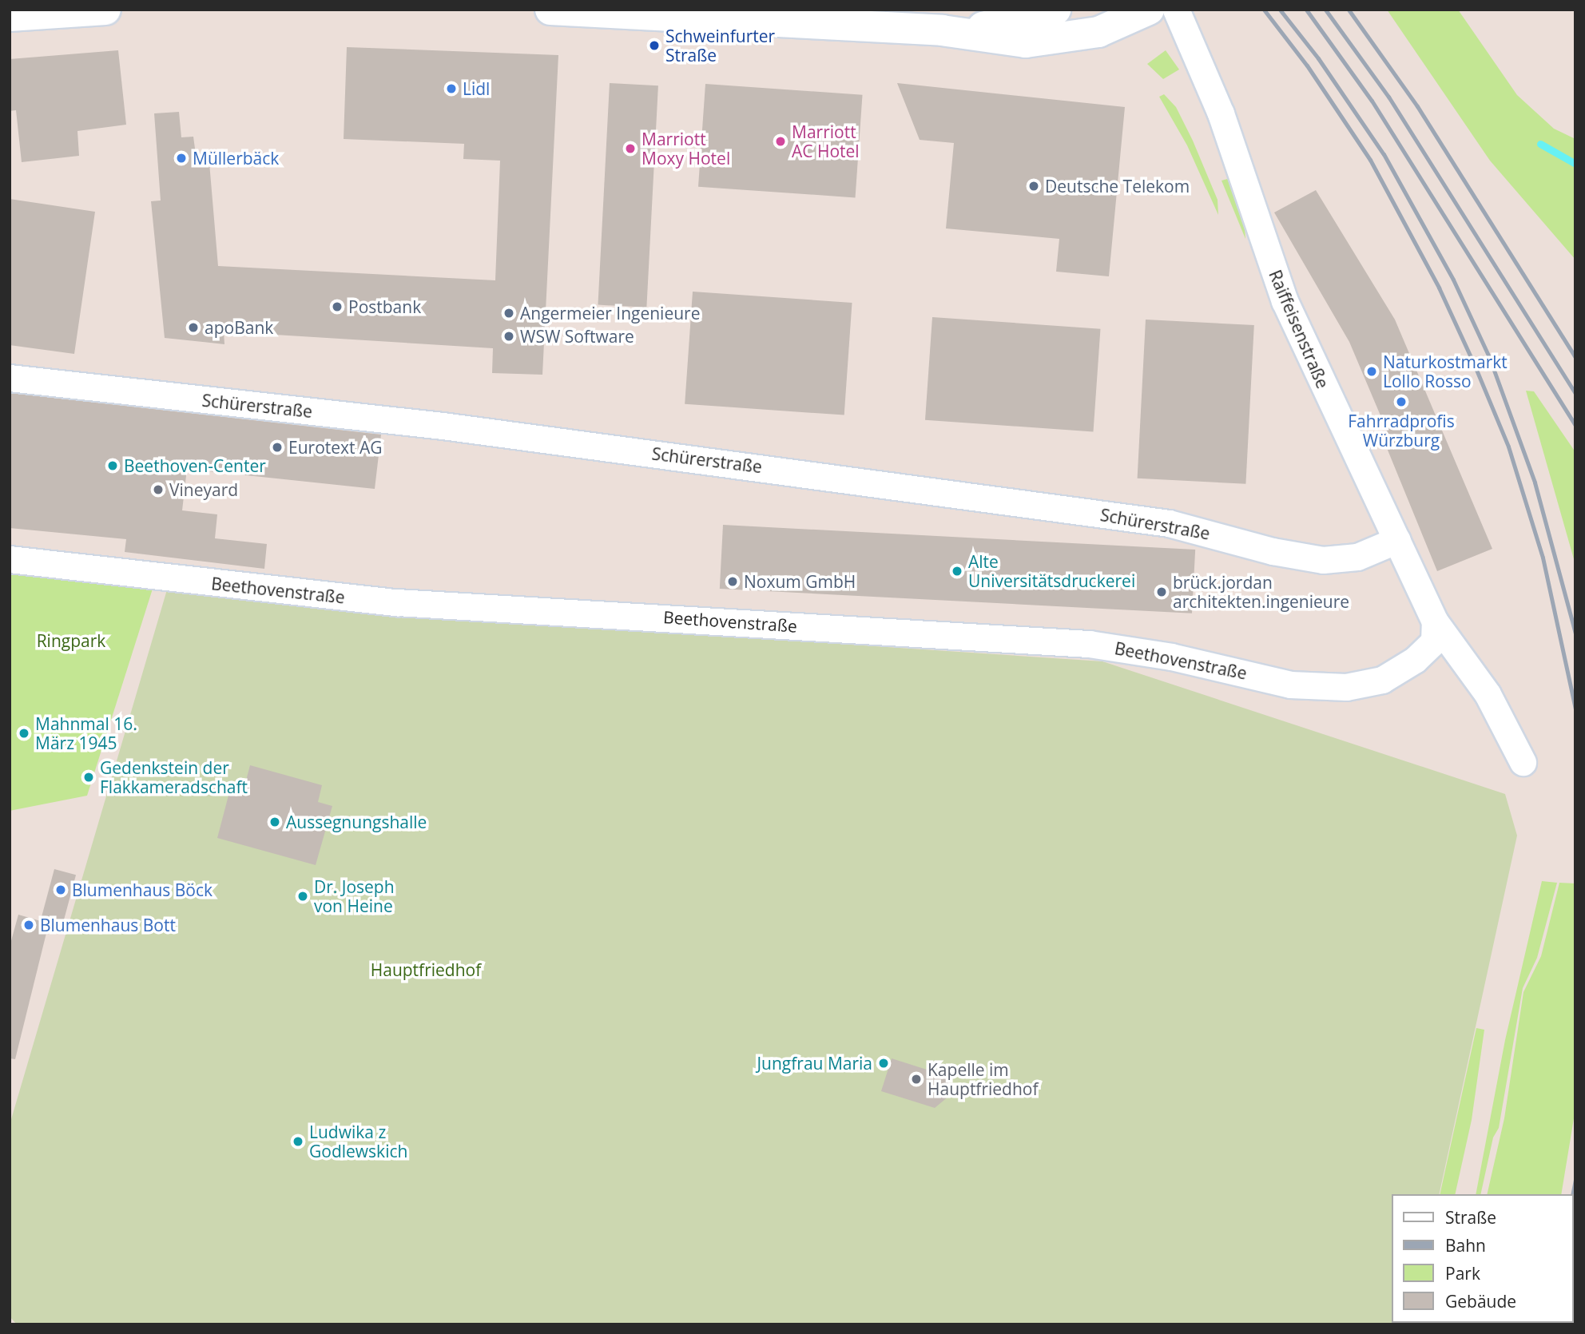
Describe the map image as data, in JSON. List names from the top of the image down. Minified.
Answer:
{"streets":{"street":["Raiffeisenstraße","Schürerstraße","Beethovenstraße"]},"crossings":[["Raiffeisenstraße","Schürerstraße"],["Raiffeisenstraße","Beethovenstraße"]],"parks":["Ringpark","Hauptfriedhof"],"places":["Schweinfurter Straße","Lidl","Marriott AC Hotel","Marriott Moxy Hotel","Müllerbäck","Deutsche Telekom","Postbank","Angermeier Ingenieure","apoBank","WSW Software","Naturkostmarkt Lollo Rosso","Fahrradprofis Würzburg","Eurotext AG","Beethoven-Center","Vineyard","Alte Universitätsdruckerei","Noxum GmbH","brück.jordan architekten.ingenieure","Mahnmal 16. März 1945","Gedenkstein der Flakkameradschaft","Aussegnungshalle","Blumenhaus Böck","Dr. Joseph von Heine","Blumenhaus Bott","Jungfrau Maria","Kapelle im Hauptfriedhof","Ludwika z Godlewskich"],"legend":["Straße","Bahn","Park","Gebäude"]}
